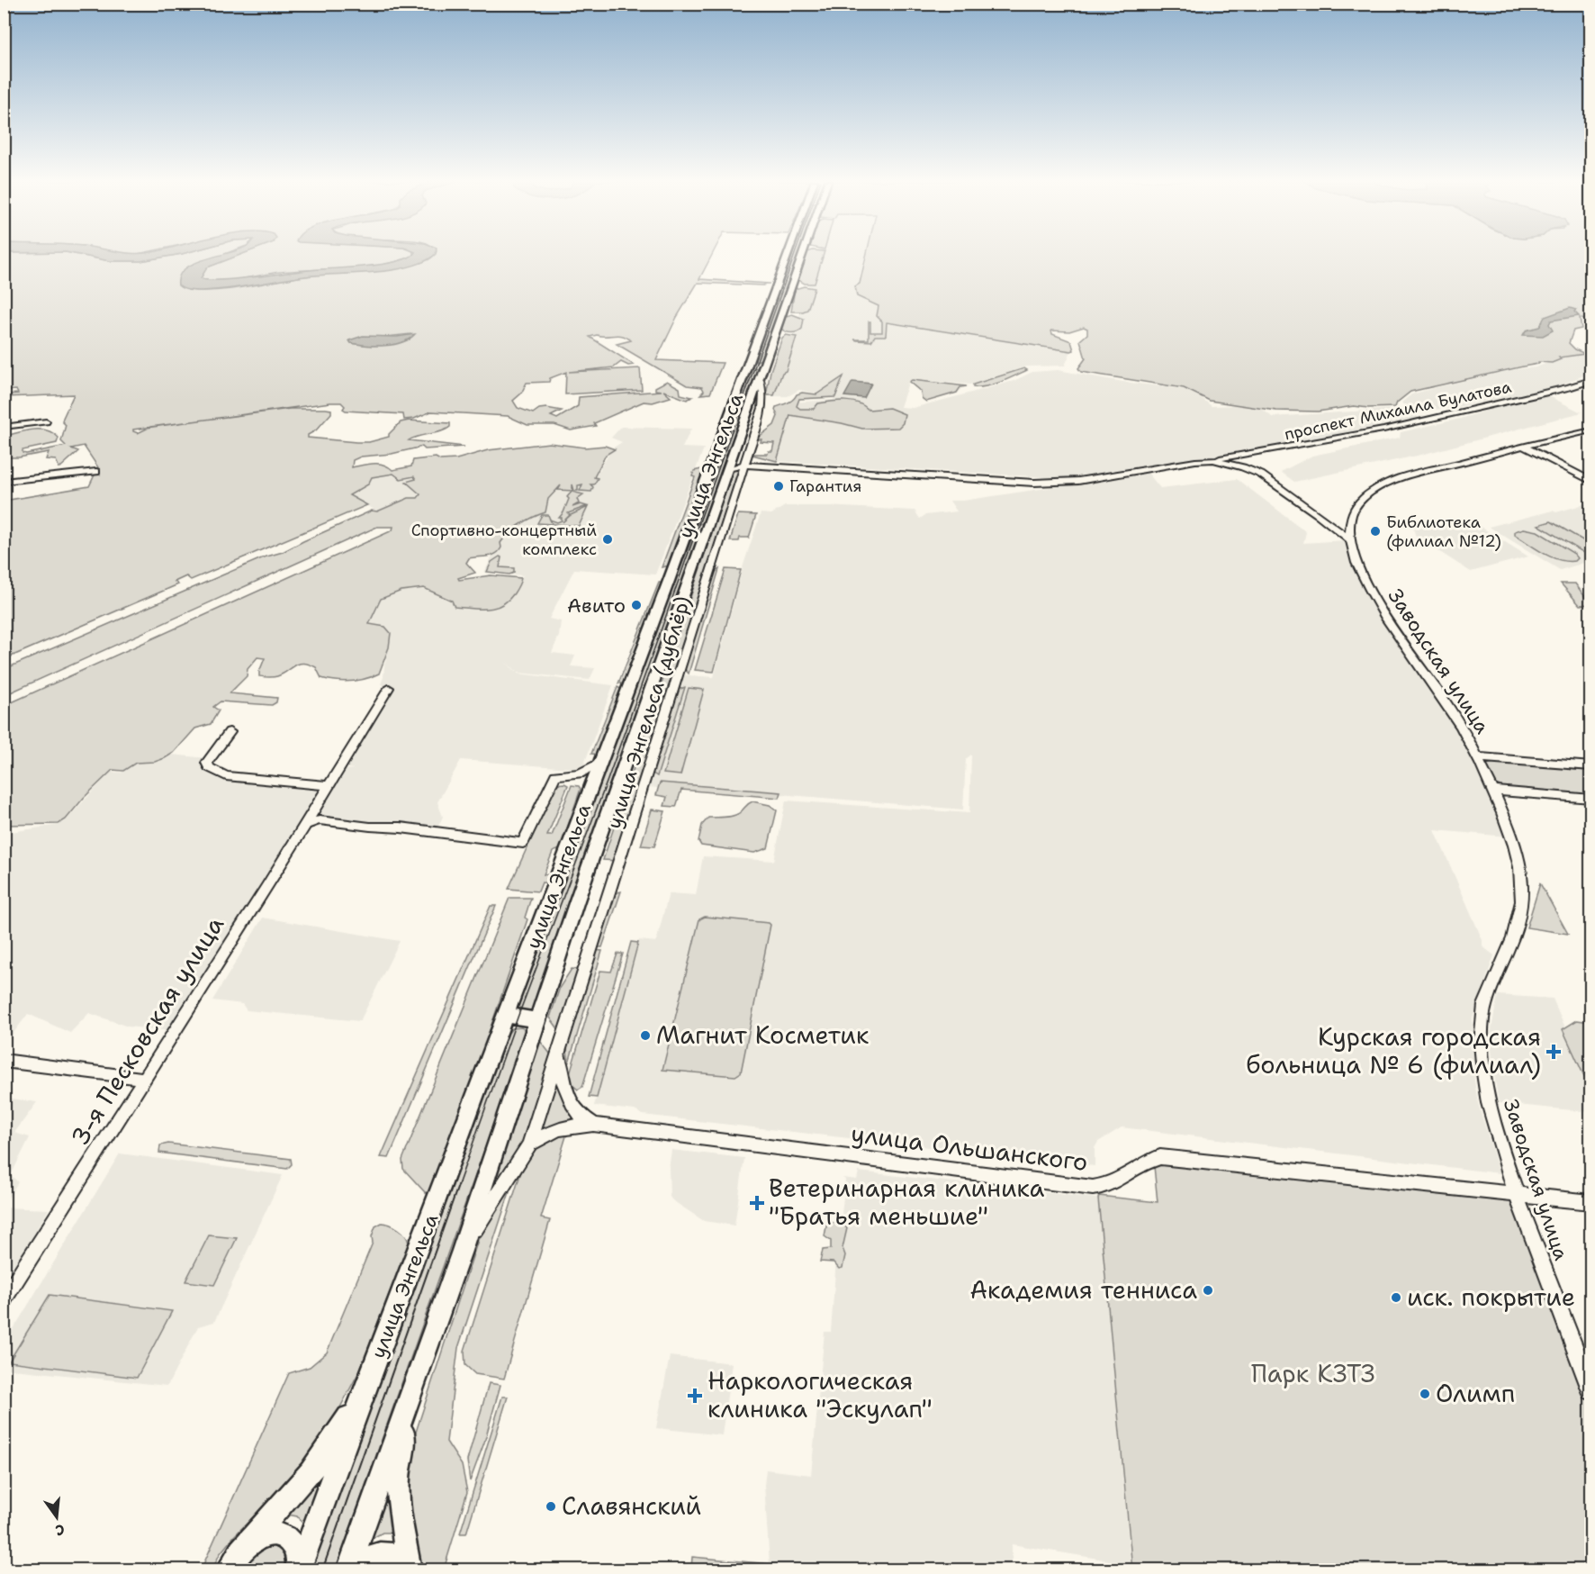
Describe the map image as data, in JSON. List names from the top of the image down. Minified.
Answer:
{"streets":{"main road":["улица Энгельса"],"street":["проспект Михаила Булатова","Заводская улица","улица Энгельса (дублёр)","3-я Песковская улица","улица Ольшанского"]},"crossings":[["проспект Михаила Булатова","улица Энгельса"],["улица Энгельса","улица Энгельса (дублёр)"],["улица Энгельса","3-я Песковская улица"],["Заводская улица","улица Ольшанского"],["улица Энгельса (дублёр)","улица Ольшанского"]],"parks":["Парк КЗТЗ"],"places":{"other":["Гарантия","Библиотека (филиал №12)","Спортивно-концертный комплекс","Авито","Магнит Косметик","Академия тенниса","иск. покрытие","Олимп","Славянский"],"health":["Курская городская больница № 6 (филиал)","Ветеринарная клиника \"Братья меньшие\"","Наркологическая клиника \"Эскулап\""]},"north":"bottom"}
